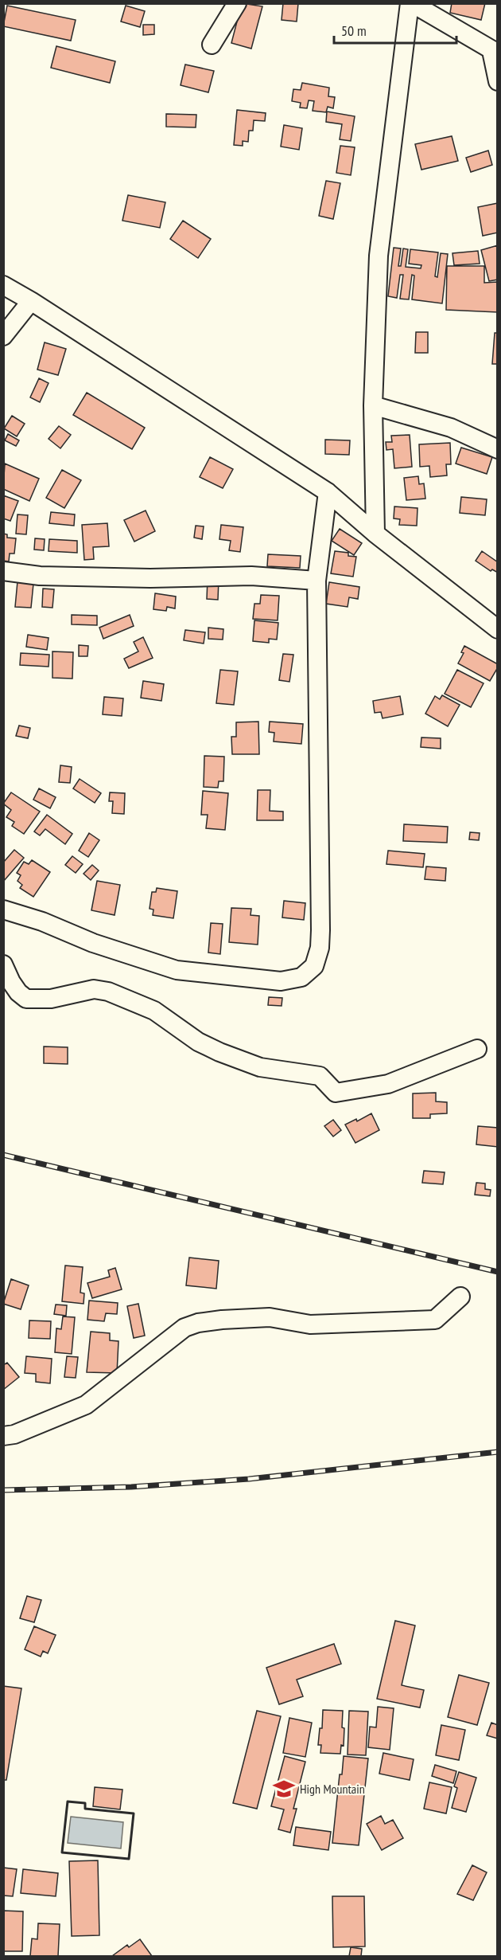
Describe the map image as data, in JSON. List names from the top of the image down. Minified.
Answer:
{"places":{"school or university":["High Mountain"]},"scale_bar":"50 m"}
